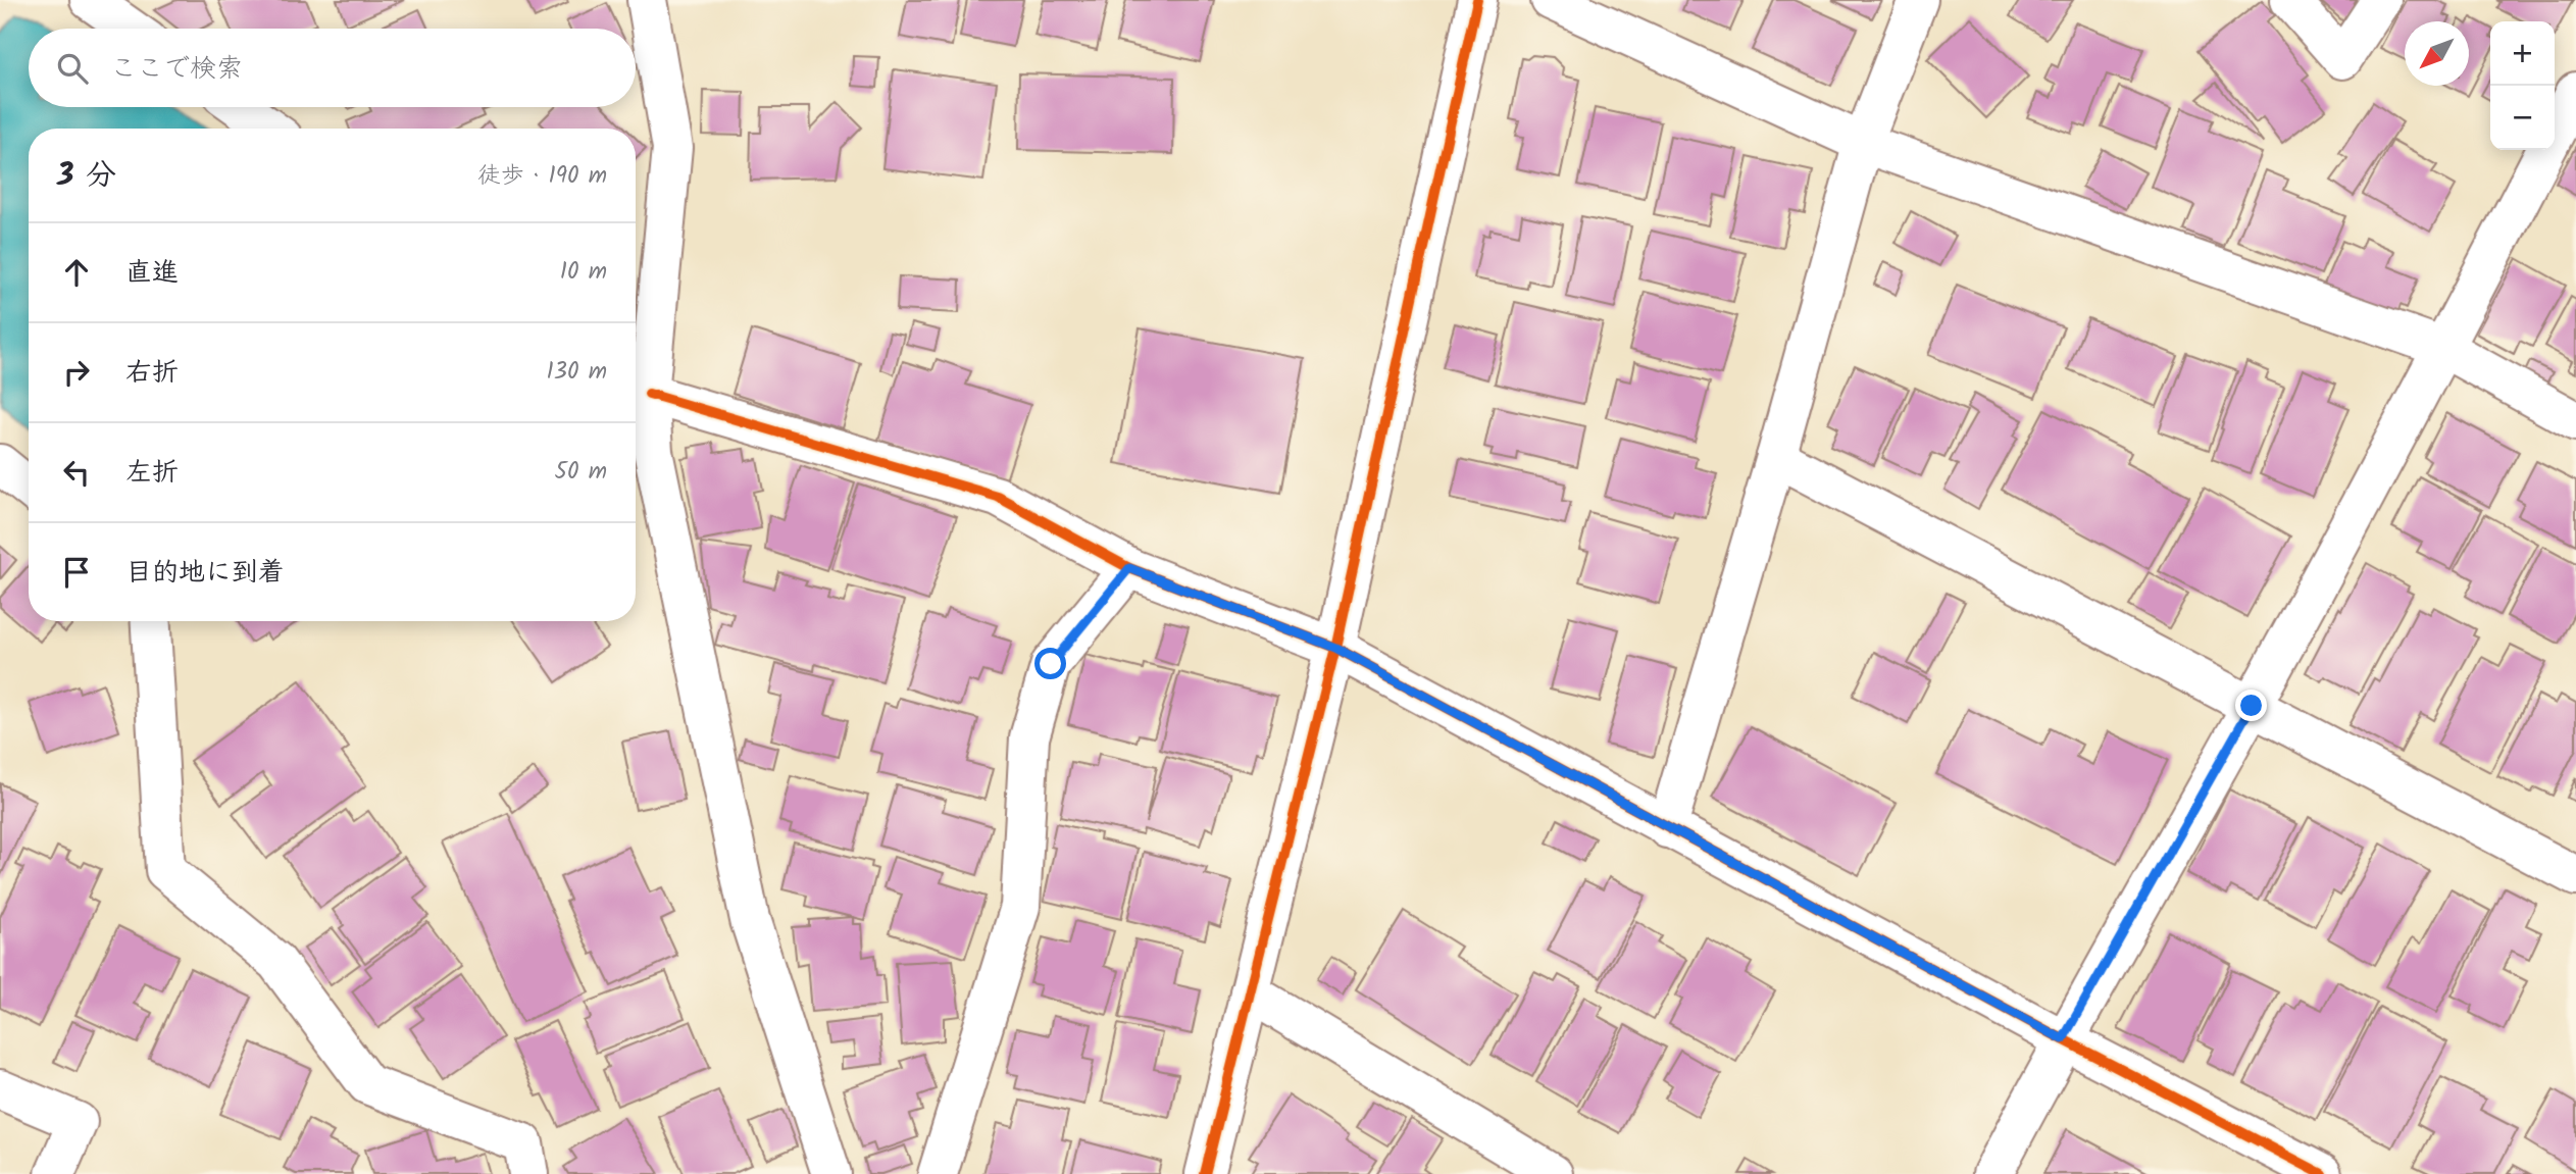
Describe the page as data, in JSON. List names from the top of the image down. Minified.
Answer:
{"north":"bottom left","page":{"map_buttons":["+","−"],"search":"ここで検索","heading":["3 分","徒歩 · 190 m"],"list":[["直進","10 m"],["右折","130 m"],["左折","50 m"],"目的地に到着"]}}
